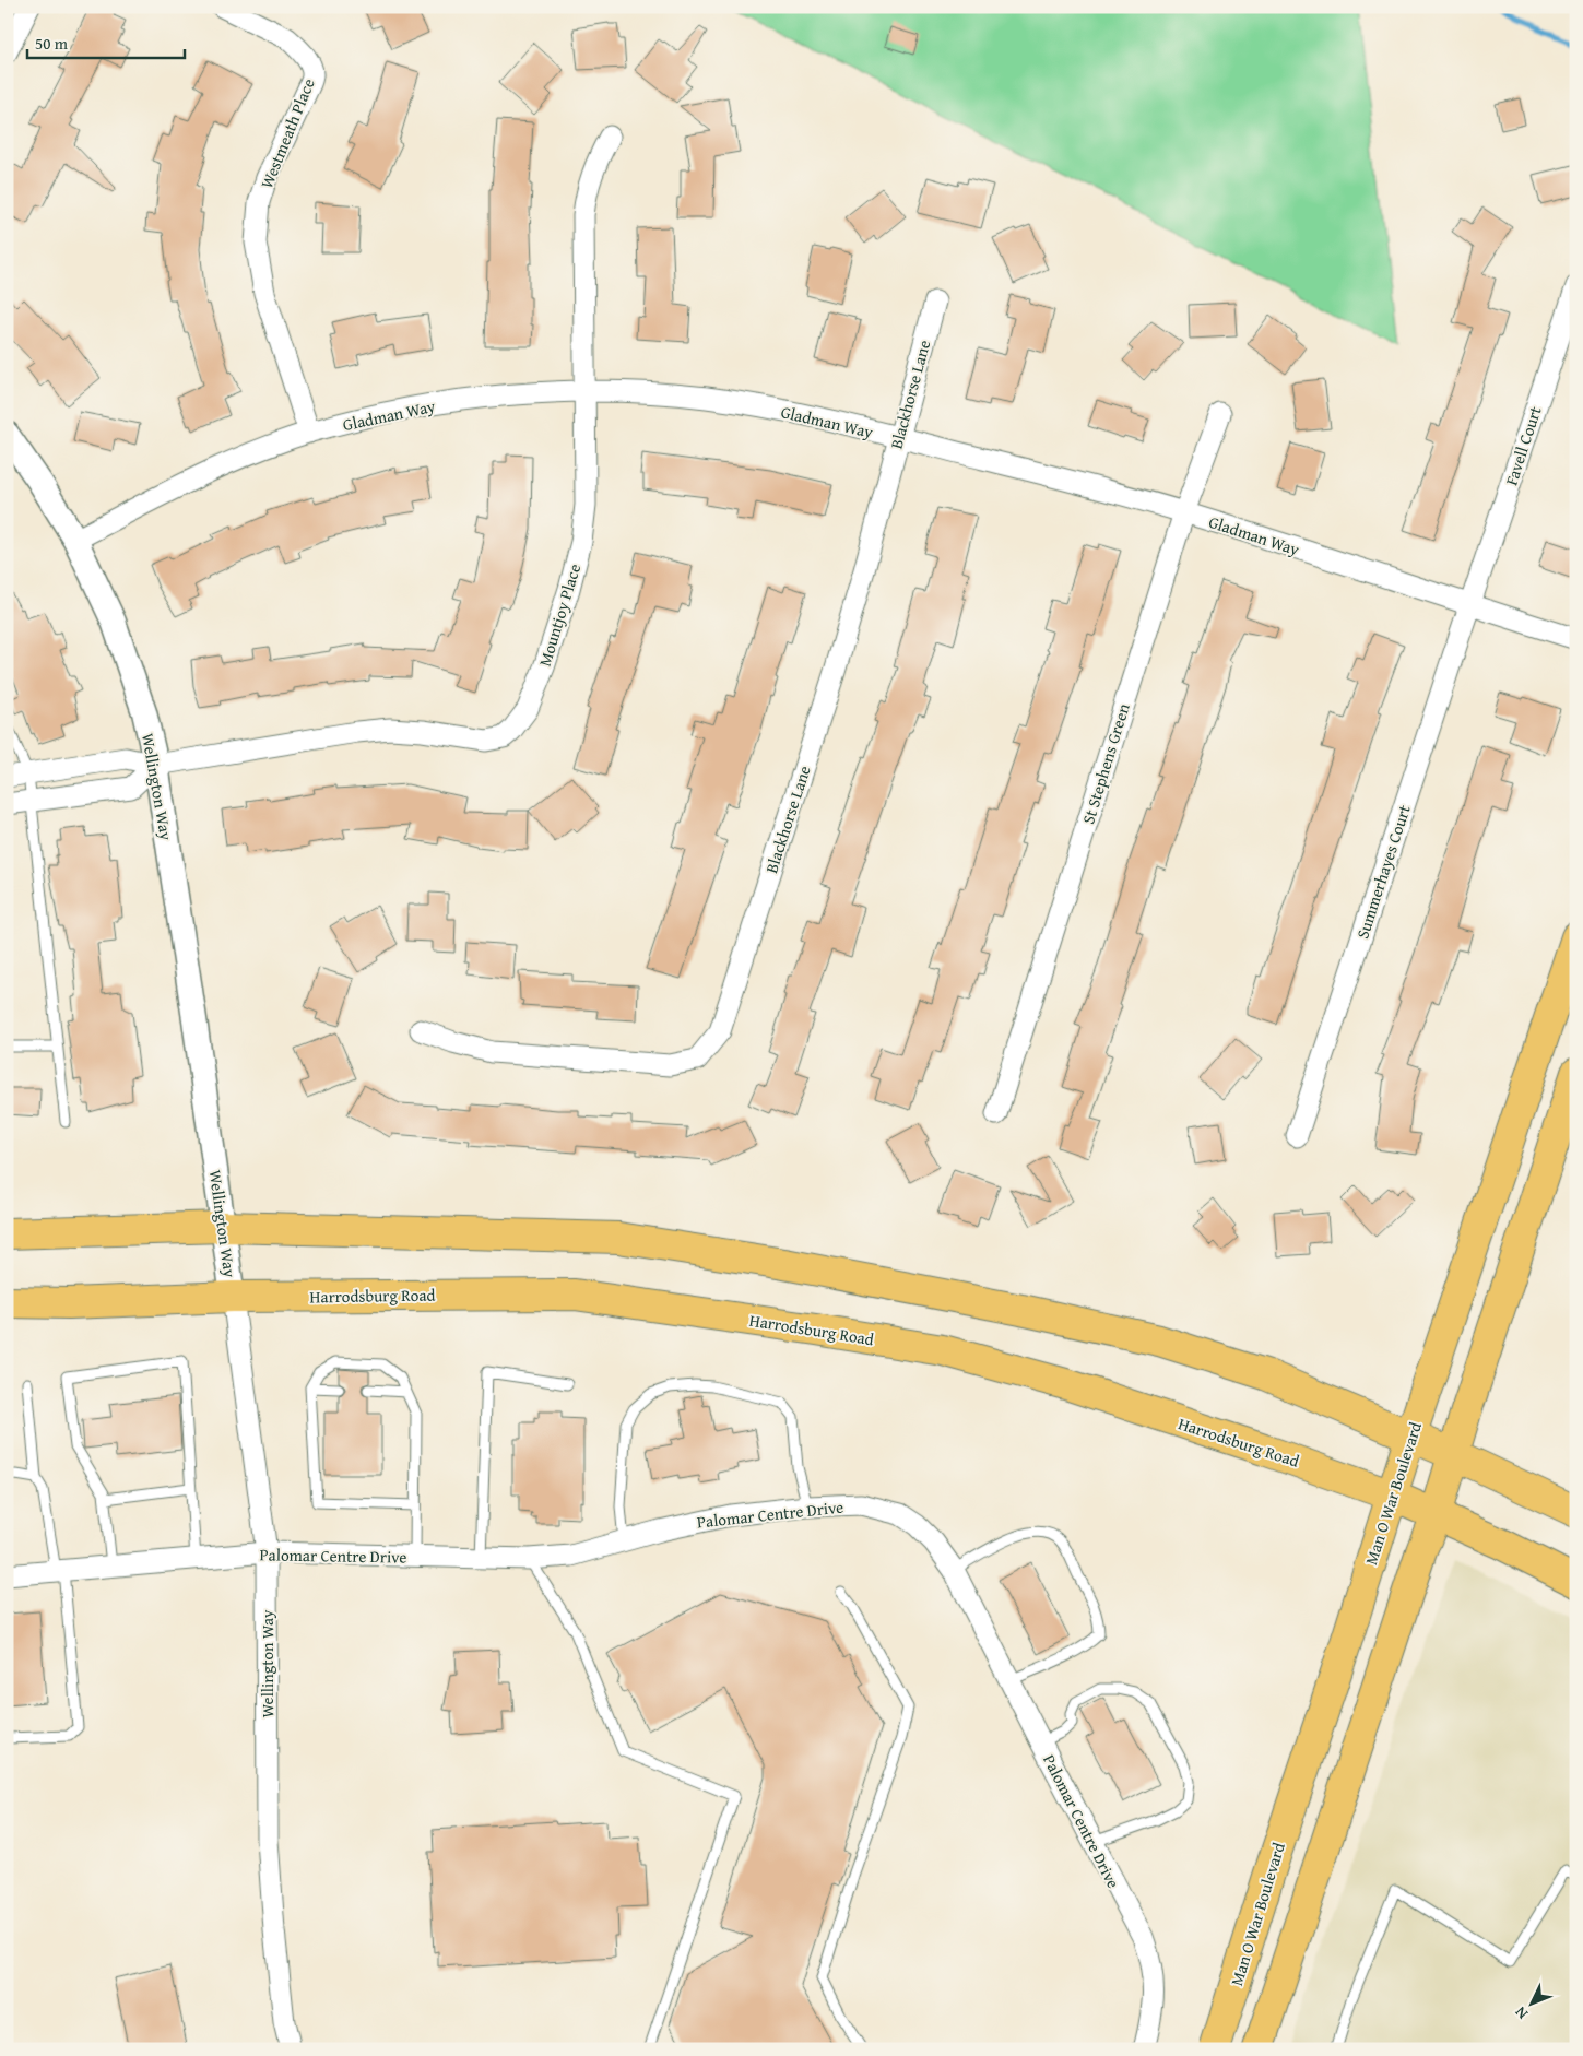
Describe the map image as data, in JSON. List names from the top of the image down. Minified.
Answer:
{"streets":{"main road":["Harrodsburg Road","Man O War Boulevard"],"street":["Westmeath Place","Blackhorse Lane","Gladman Way","Favell Court","Mountjoy Place","St Stephens Green","Wellington Way","Summerhayes Court","Palomar Centre Drive"]},"crossings":[["Westmeath Place","Gladman Way"],["Blackhorse Lane","Gladman Way"],["Gladman Way","Favell Court"],["Gladman Way","Mountjoy Place"],["Gladman Way","St Stephens Green"],["Gladman Way","Wellington Way"],["Gladman Way","Summerhayes Court"],["Favell Court","Summerhayes Court"],["Mountjoy Place","Wellington Way"],["Wellington Way","Harrodsburg Road"],["Wellington Way","Palomar Centre Drive"],["Harrodsburg Road","Man O War Boulevard"]],"scale_bar":"50 m","north":"bottom left"}
